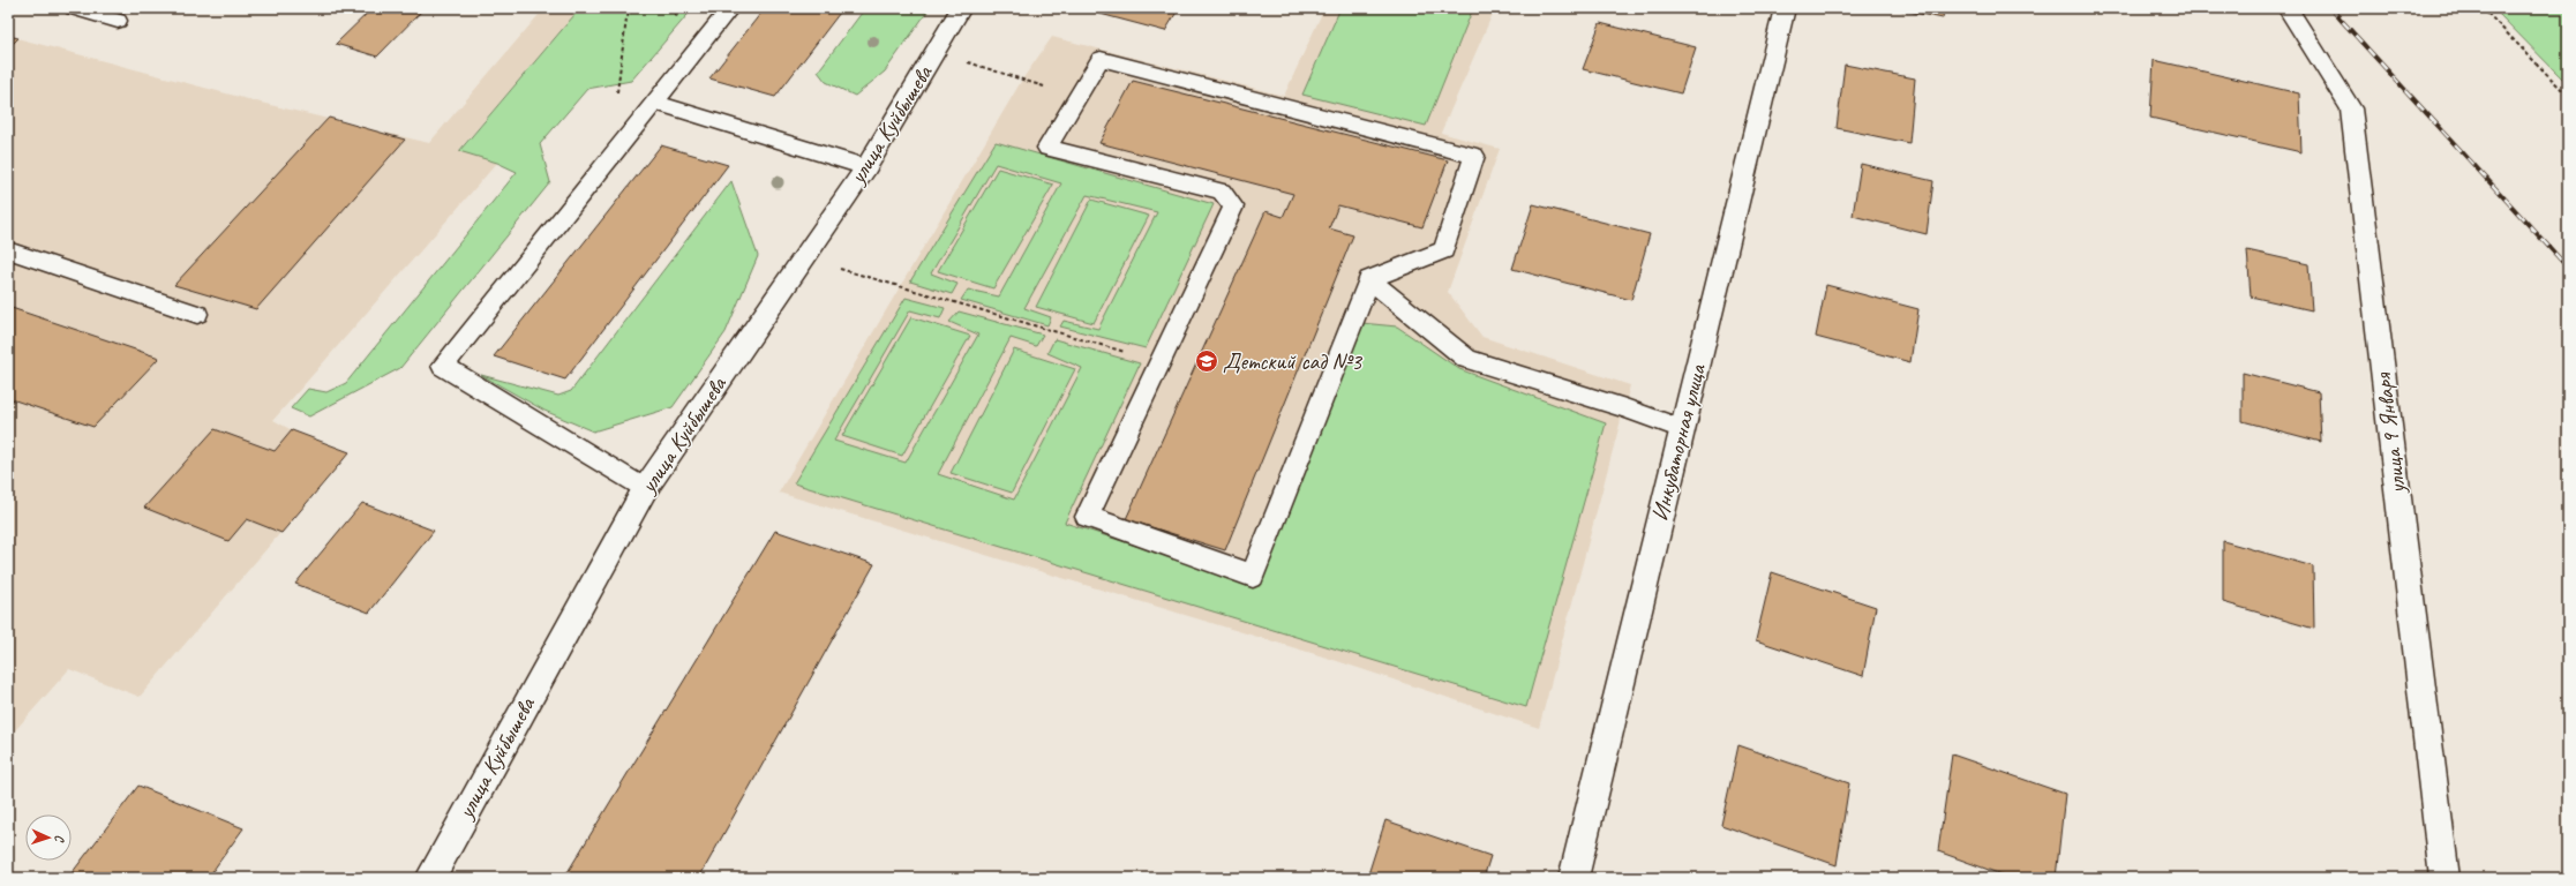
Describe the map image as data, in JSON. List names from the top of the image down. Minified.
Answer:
{"streets":{"street":["улица Куйбышева","улица 9 Января","Инкубаторная улица"]},"places":{"school or university":["Детский сад №3"]},"north":"right"}
